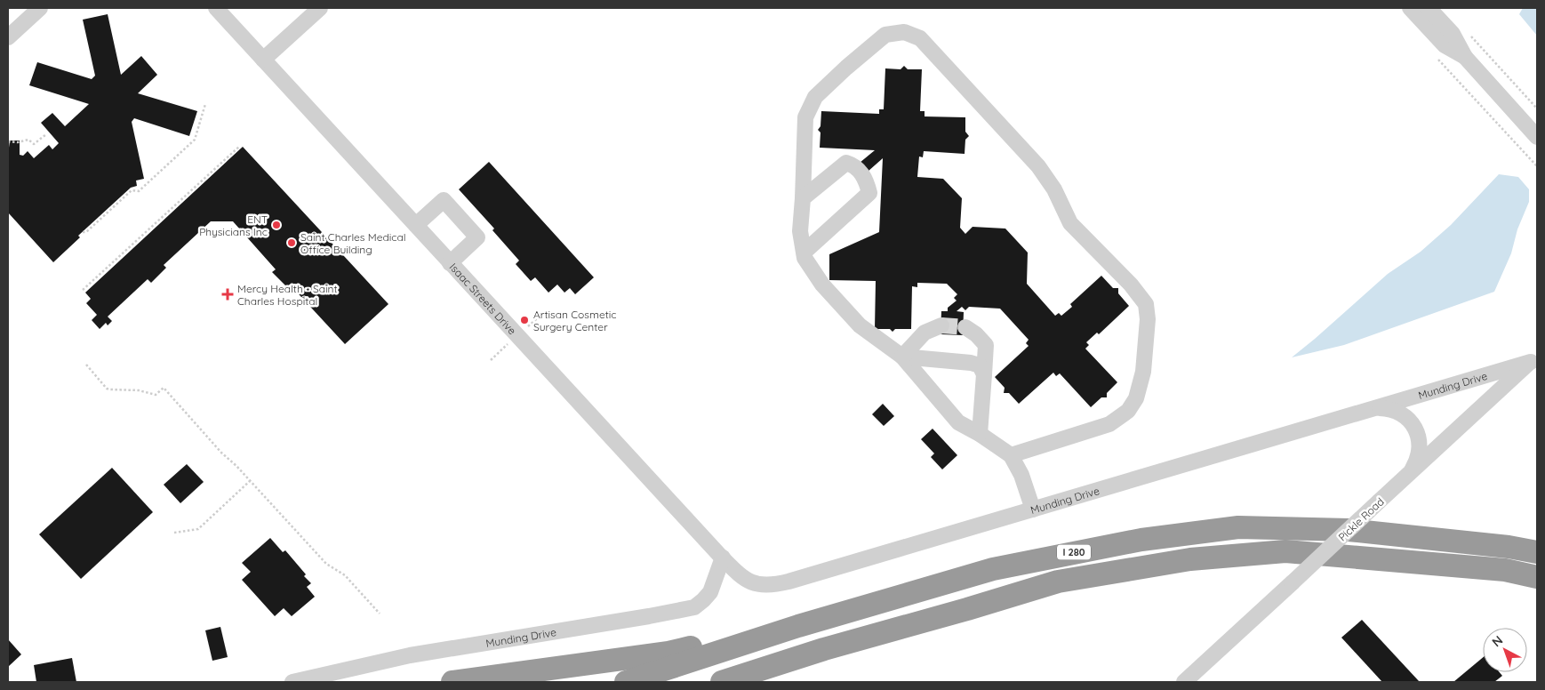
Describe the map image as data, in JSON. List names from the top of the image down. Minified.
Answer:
{"streets":{"highway":["I 280"],"street":["Isaac Streets Drive","Munding Drive","Pickle Road"]},"crossings":[["Isaac Streets Drive","Munding Drive"],["Munding Drive","Pickle Road"]],"places":{"other":["ENT Physicians Inc","Saint Charles Medical Office Building","Artisan Cosmetic Surgery Center"],"health":["Mercy Health - Saint Charles Hospital"]},"north":"top left"}
